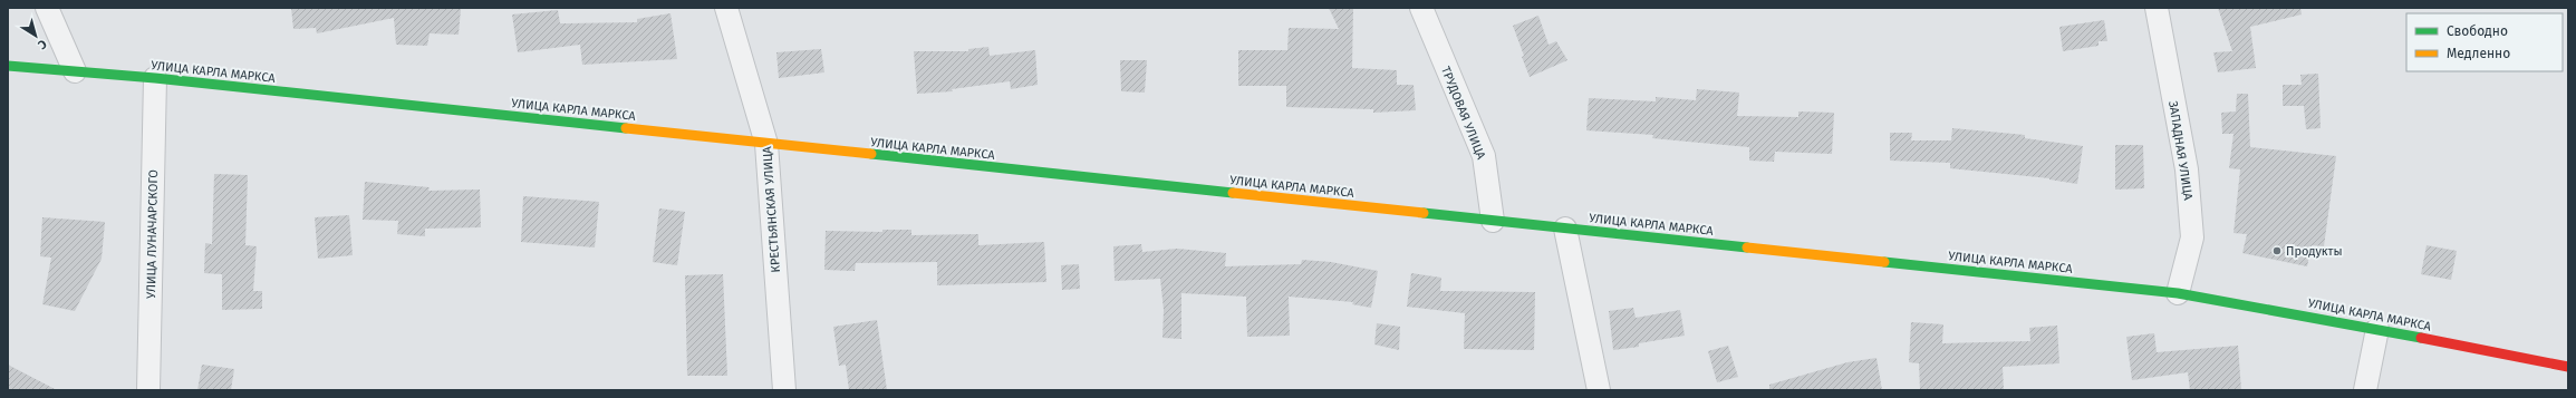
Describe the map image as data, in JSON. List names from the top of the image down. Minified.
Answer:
{"streets":{"main road":["УЛИЦА КАРЛА МАРКСА"],"street":["ТРУДОВАЯ УЛИЦА","ЗАПАДНАЯ УЛИЦА","КРЕСТЬЯНСКАЯ УЛИЦА","УЛИЦА ЛУНАЧАРСКОГО"]},"crossings":[["УЛИЦА КАРЛА МАРКСА","ТРУДОВАЯ УЛИЦА"],["УЛИЦА КАРЛА МАРКСА","ЗАПАДНАЯ УЛИЦА"],["УЛИЦА КАРЛА МАРКСА","КРЕСТЬЯНСКАЯ УЛИЦА"],["УЛИЦА КАРЛА МАРКСА","УЛИЦА ЛУНАЧАРСКОГО"]],"places":["Продукты"],"legend":["Свободно","Медленно"],"north":"bottom right"}
